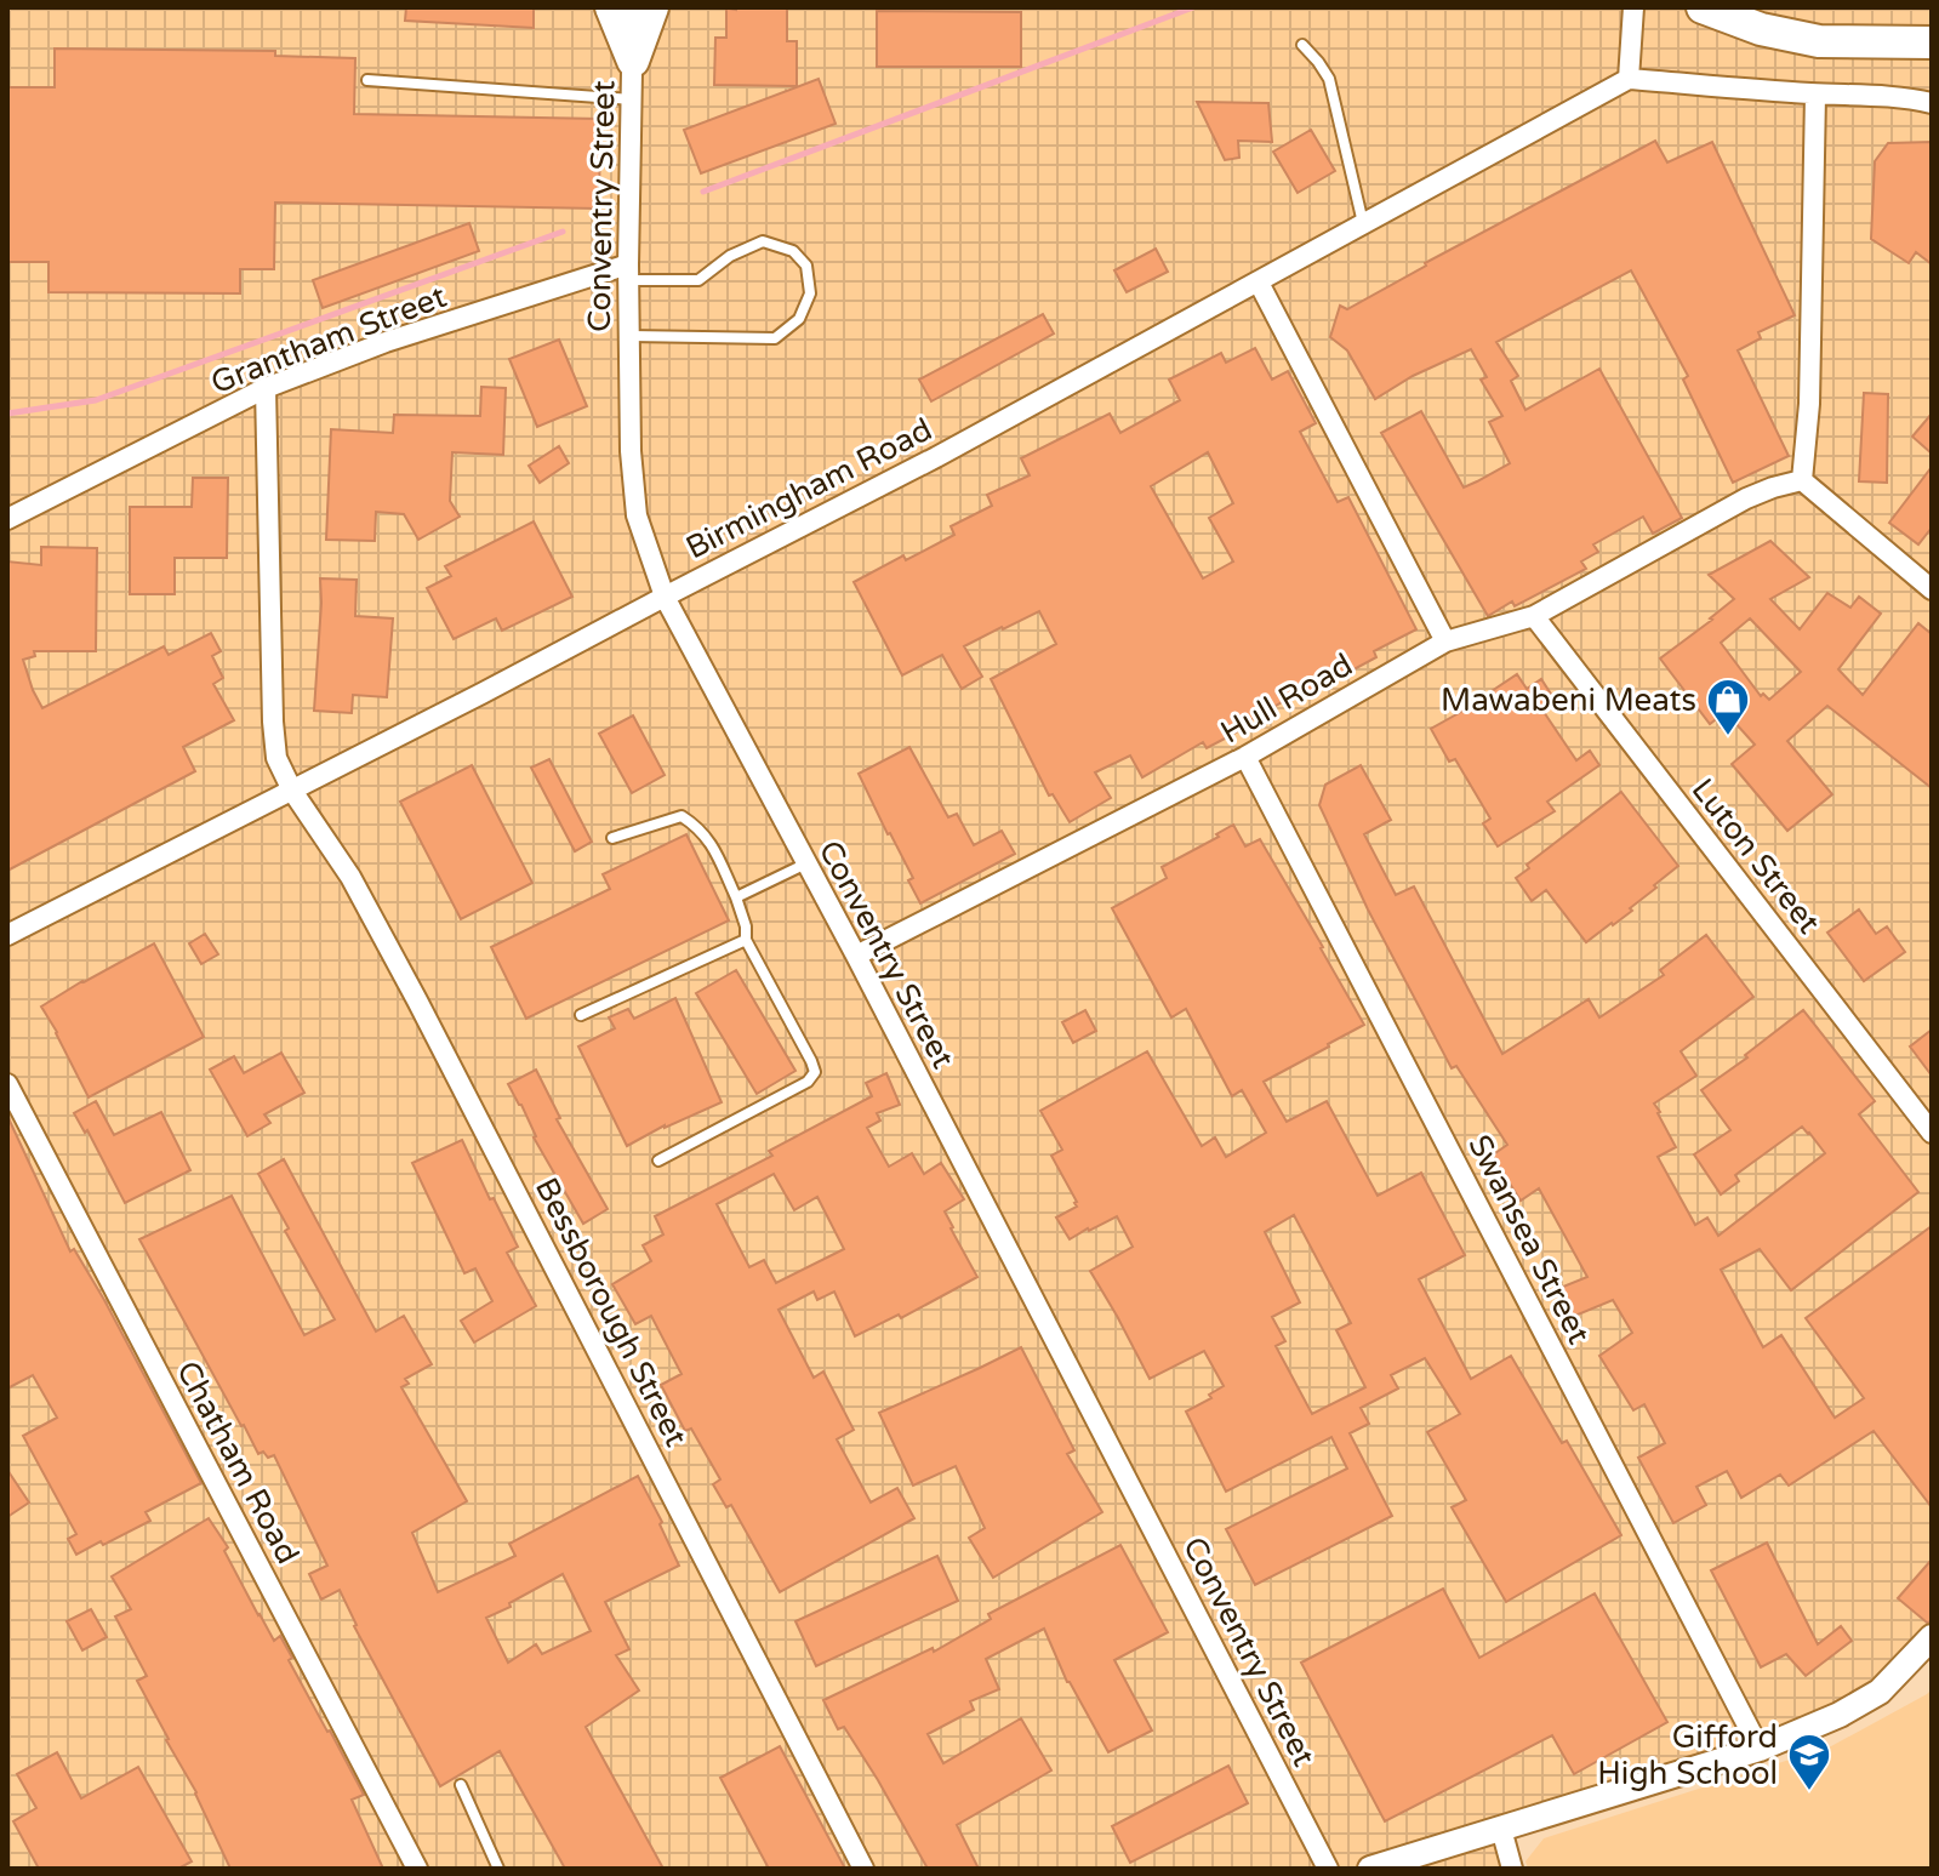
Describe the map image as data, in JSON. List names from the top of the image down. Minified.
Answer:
{"streets":{"street":["Conventry Street","Grantham Street","Birmingham Road","Hull Road","Luton Street","Swansea Street","Bessborough Street","Chatham Road"]},"crossings":[["Conventry Street","Grantham Street"],["Conventry Street","Birmingham Road"],["Conventry Street","Hull Road"],["Grantham Street","Bessborough Street"],["Birmingham Road","Bessborough Street"],["Hull Road","Luton Street"],["Hull Road","Swansea Street"]],"places":{"shop":["Mawabeni Meats"],"school or university":["Gifford High School"]}}
